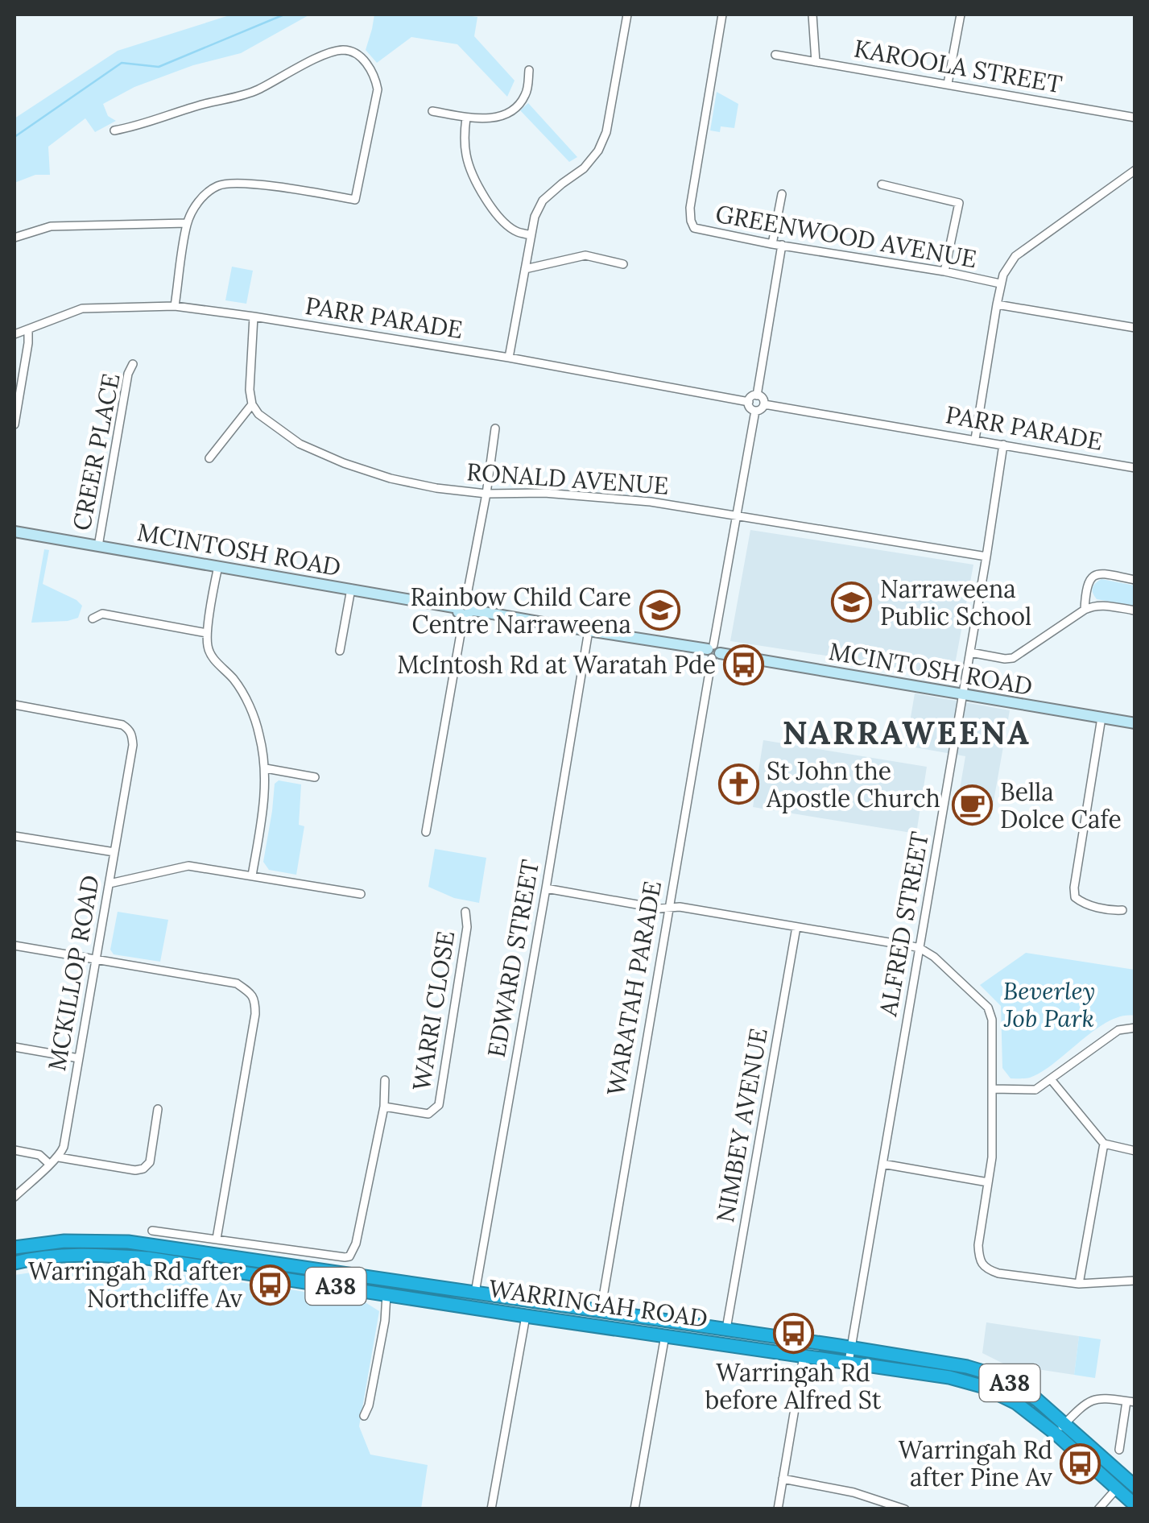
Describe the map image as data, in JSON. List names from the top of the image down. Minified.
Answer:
{"streets":{"highway":["WARATAH PARADE","A38","WARRINGAH ROAD"],"street":["KAROOLA STREET","GREENWOOD AVENUE","PARR PARADE","CREER PLACE","RONALD AVENUE","MCINTOSH ROAD","ALFRED STREET","EDWARD STREET","MCKILLOP ROAD","WARRI CLOSE","NIMBEY AVENUE"]},"crossings":[["PARR PARADE","ALFRED STREET"],["PARR PARADE","WARATAH PARADE"],["CREER PLACE","MCINTOSH ROAD"],["RONALD AVENUE","ALFRED STREET"],["RONALD AVENUE","WARATAH PARADE"],["MCINTOSH ROAD","ALFRED STREET"],["MCINTOSH ROAD","EDWARD STREET"],["MCINTOSH ROAD","WARATAH PARADE"],["ALFRED STREET","WARRINGAH ROAD"],["EDWARD STREET","WARRINGAH ROAD"],["WARATAH PARADE","WARRINGAH ROAD"],["NIMBEY AVENUE","WARRINGAH ROAD"]],"districts":["NARRAWEENA"],"parks":["Beverley Job Park"],"places":{"school or university":["Narraweena Public School","Rainbow Child Care Centre Narraweena"],"bus stop":["McIntosh Rd at Waratah Pde","Warringah Rd after Northcliffe Av","Warringah Rd before Alfred St","Warringah Rd after Pine Av"],"church":["St John the Apostle Church"],"cafe":["Bella Dolce Cafe"]}}
